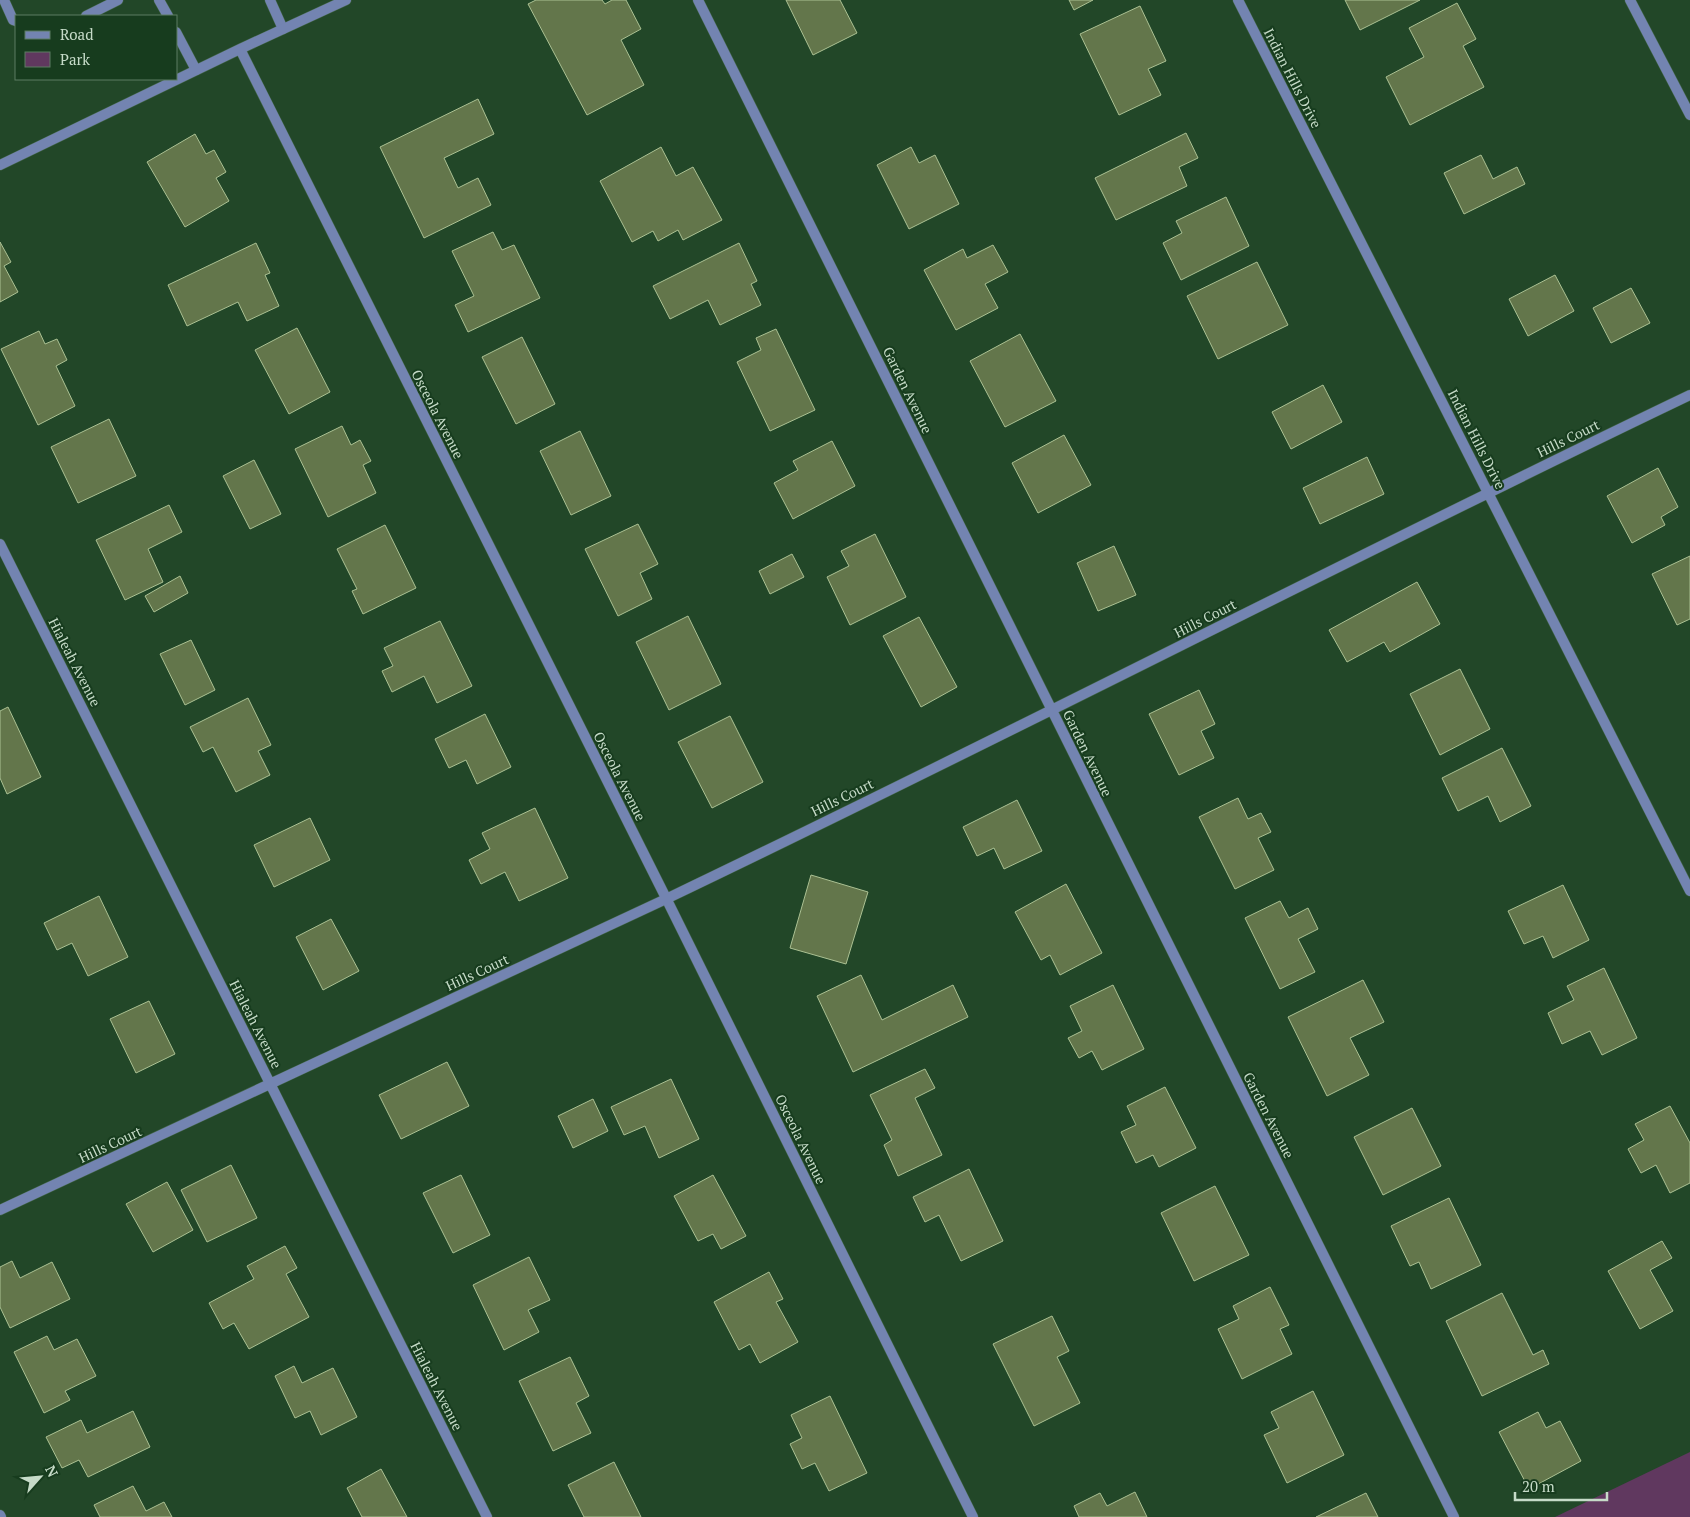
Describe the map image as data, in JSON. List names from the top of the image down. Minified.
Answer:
{"streets":{"street":["Indian Hills Drive","Garden Avenue","Osceola Avenue","Hills Court","Hialeah Avenue"]},"crossings":[["Indian Hills Drive","Hills Court"],["Garden Avenue","Hills Court"],["Osceola Avenue","Hills Court"],["Hills Court","Hialeah Avenue"]],"legend":["Road","Park"],"scale_bar":"20 m","north":"top right"}
